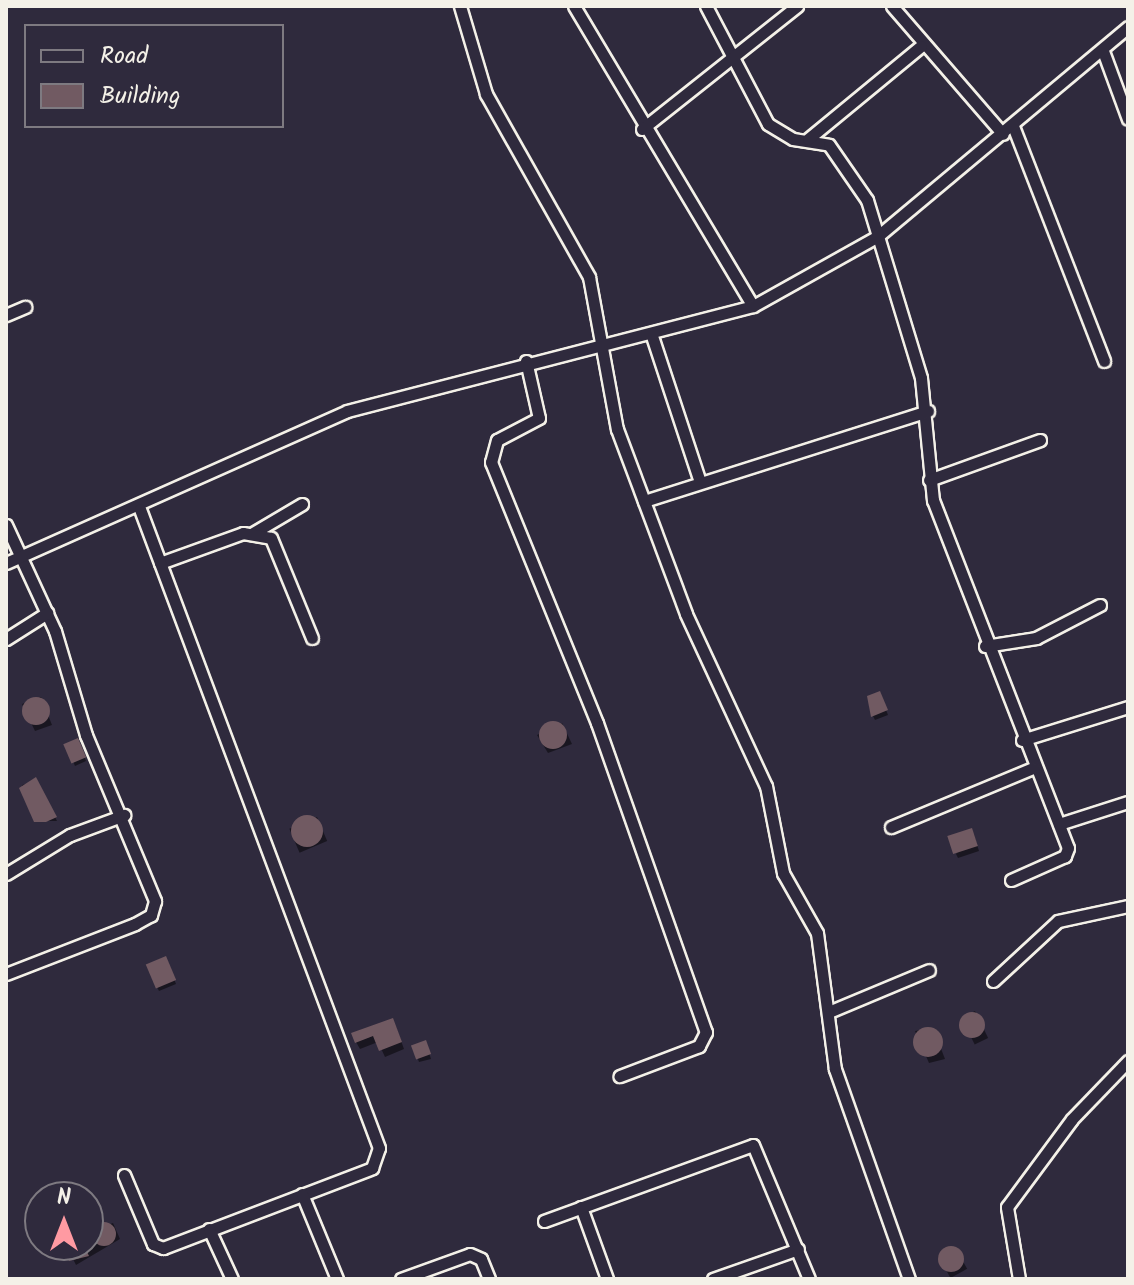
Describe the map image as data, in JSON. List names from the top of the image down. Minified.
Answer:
{"legend":["Road","Building"],"north":"top"}
